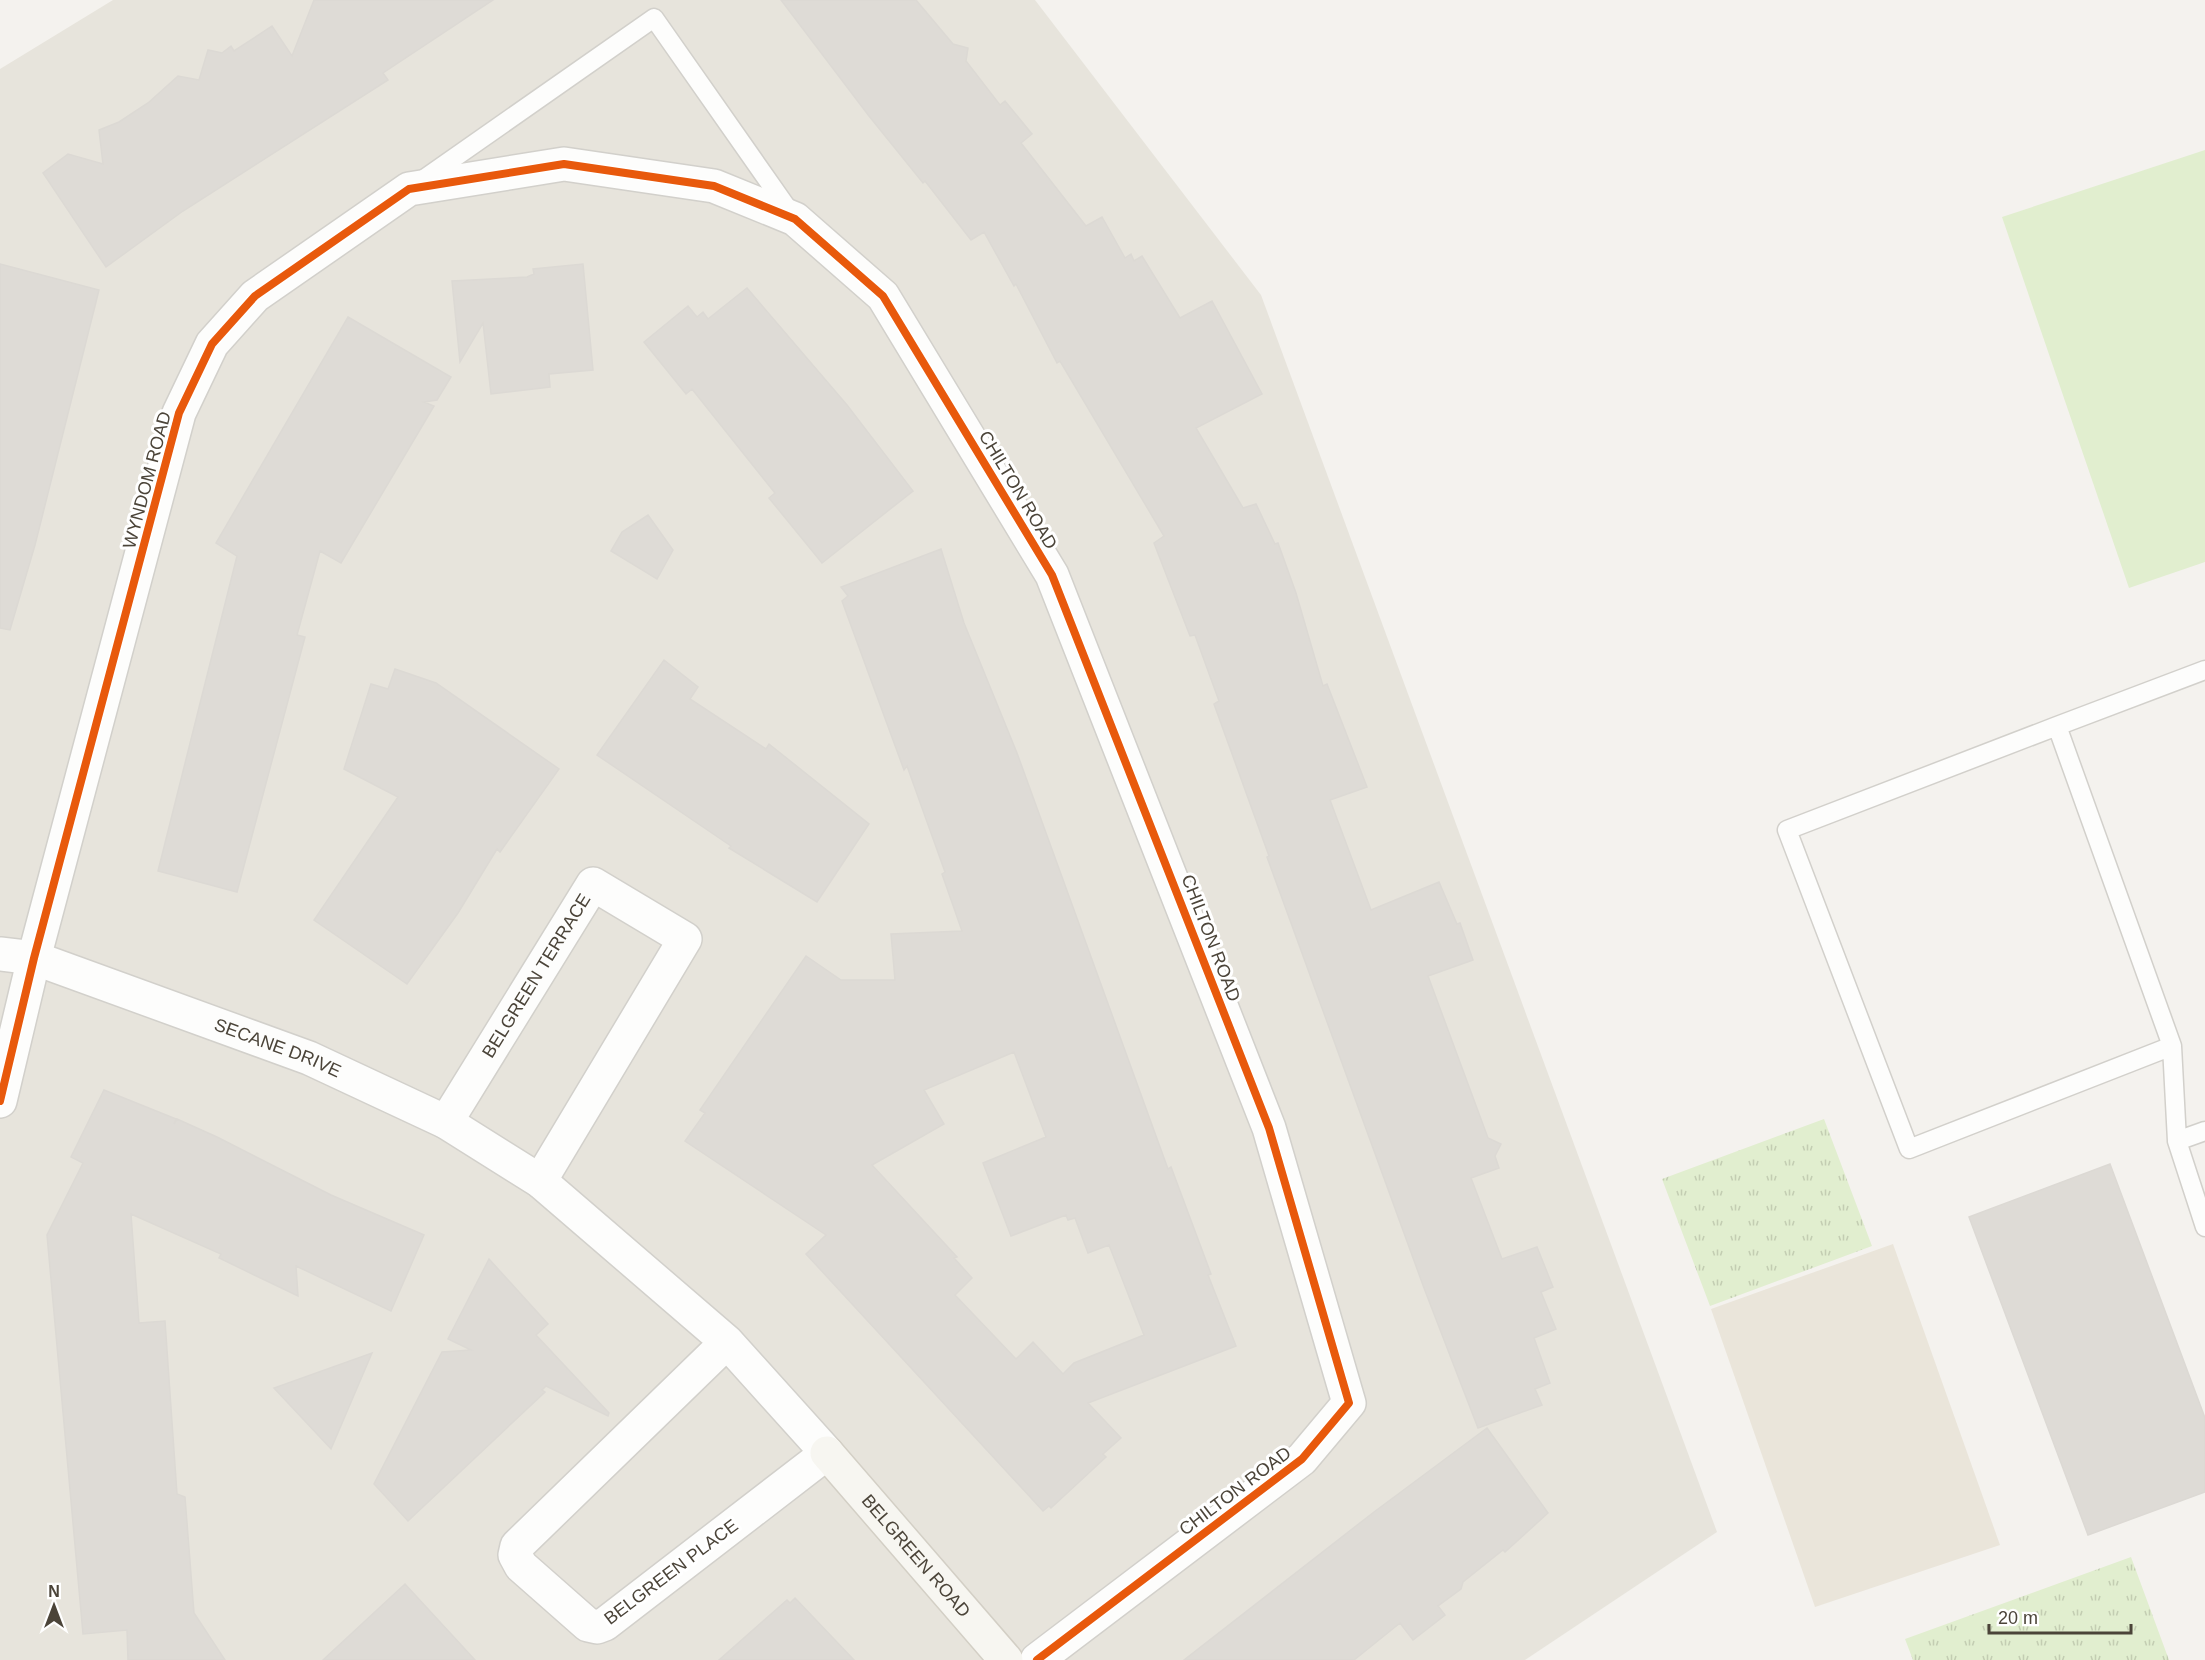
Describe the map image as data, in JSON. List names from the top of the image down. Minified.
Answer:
{"streets":{"street":["WYNDOM ROAD","CHILTON ROAD","BELGREEN TERRACE","SECANE DRIVE","BELGREEN ROAD","BELGREEN PLACE"]},"crossings":[["WYNDOM ROAD","CHILTON ROAD"],["WYNDOM ROAD","SECANE DRIVE"],["BELGREEN TERRACE","SECANE DRIVE"],["BELGREEN ROAD","BELGREEN PLACE"]],"scale_bar":"20 m","north":"top"}
